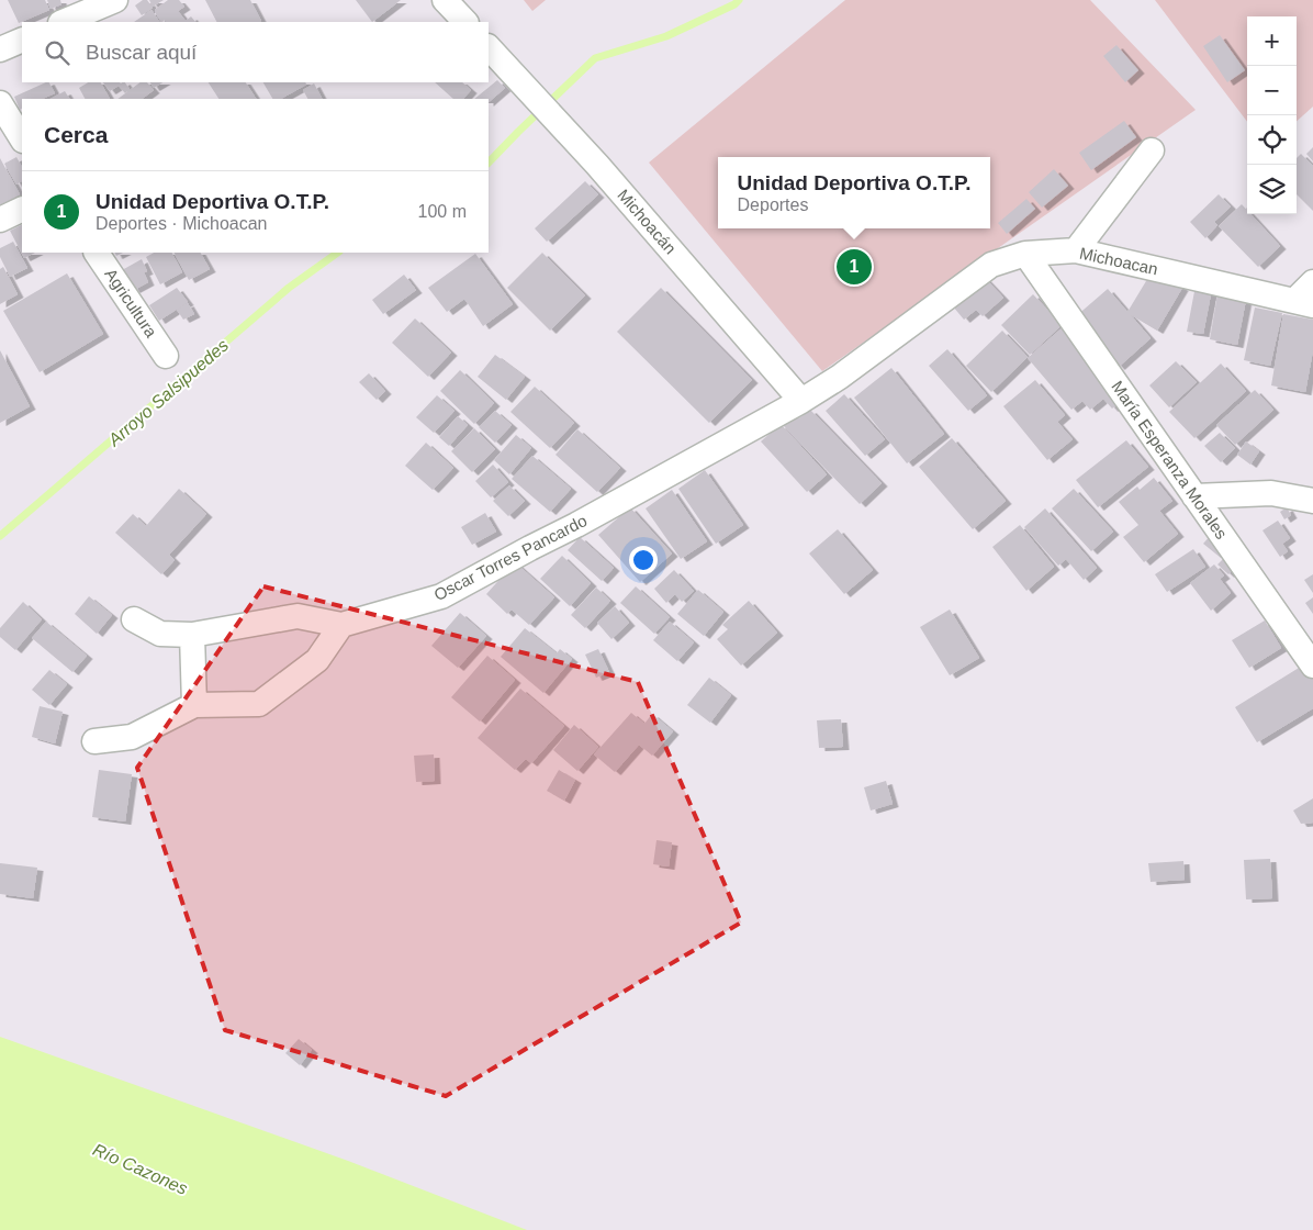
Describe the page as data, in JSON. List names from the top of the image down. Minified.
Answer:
{"streets":{"street":["Michoacán","Michoacan","Agricultura","María Esperanza Morales","Oscar Torres Pancardo"]},"crossings":[["Michoacán","Michoacan"],["Michoacán","Oscar Torres Pancardo"],["Michoacan","María Esperanza Morales"],["Michoacan","Oscar Torres Pancardo"]],"water":["Arroyo Salsipuedes","Río Cazones"],"page":{"map_buttons":["+","−"],"search":"Buscar aquí","heading":"Cerca","popup":["Unidad Deportiva O.T.P.","Deportes"],"list":[{"mark":"1","name":"Unidad Deportiva O.T.P.","note":"Deportes · Michoacan","value":"100 m"}],"pins":"1"}}
